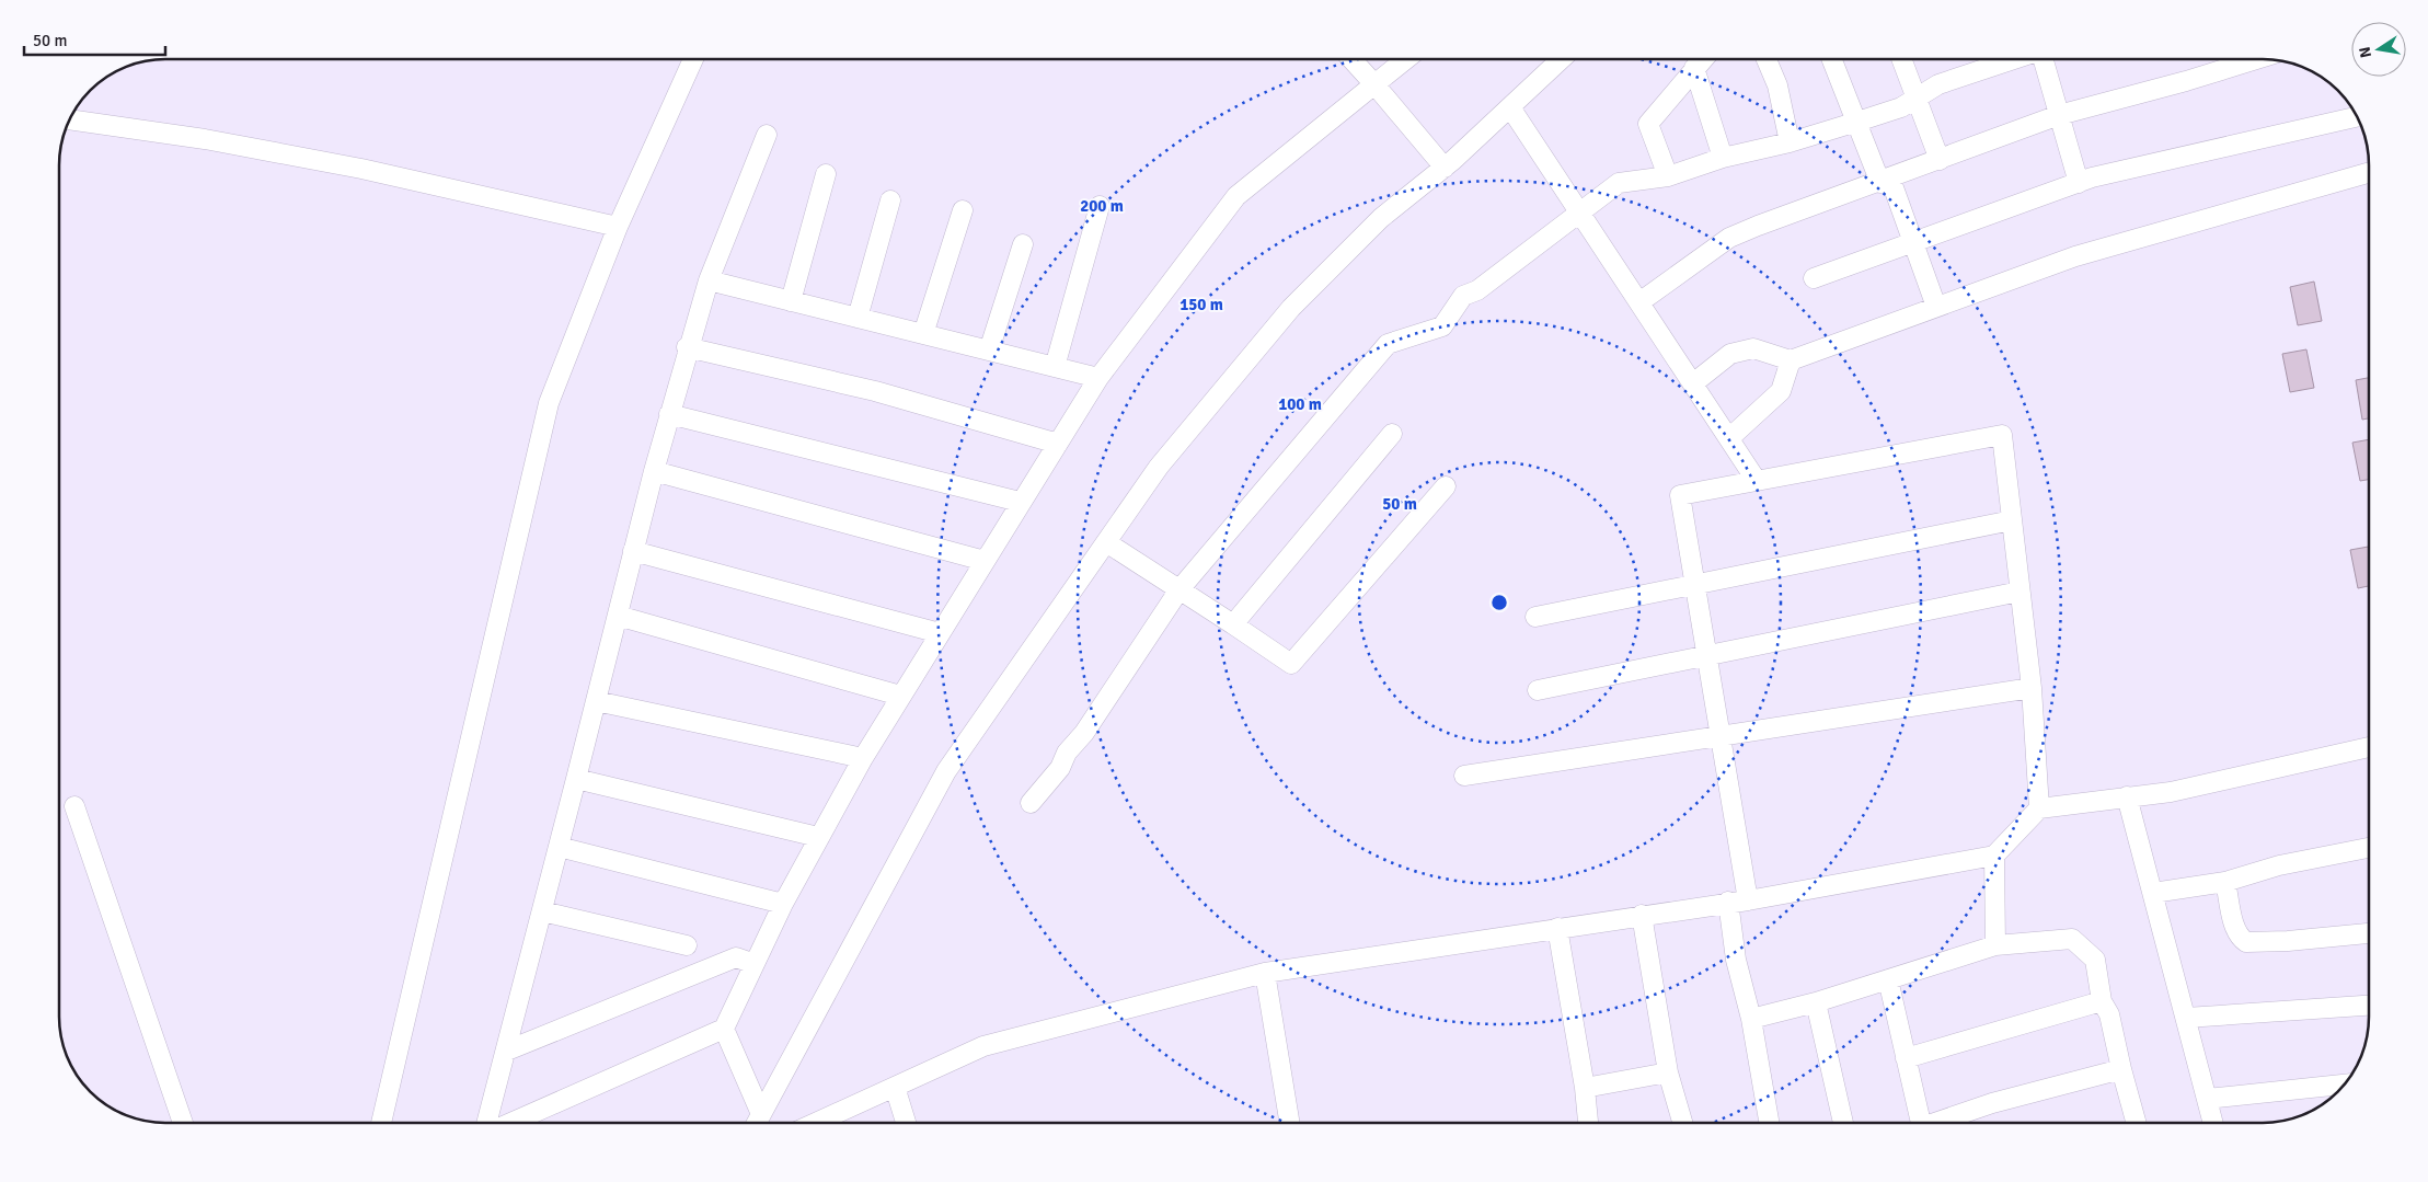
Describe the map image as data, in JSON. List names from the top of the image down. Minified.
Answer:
{"scale_bar":"50 m","north":"left","rings":["200 m","150 m","100 m","50 m"]}
